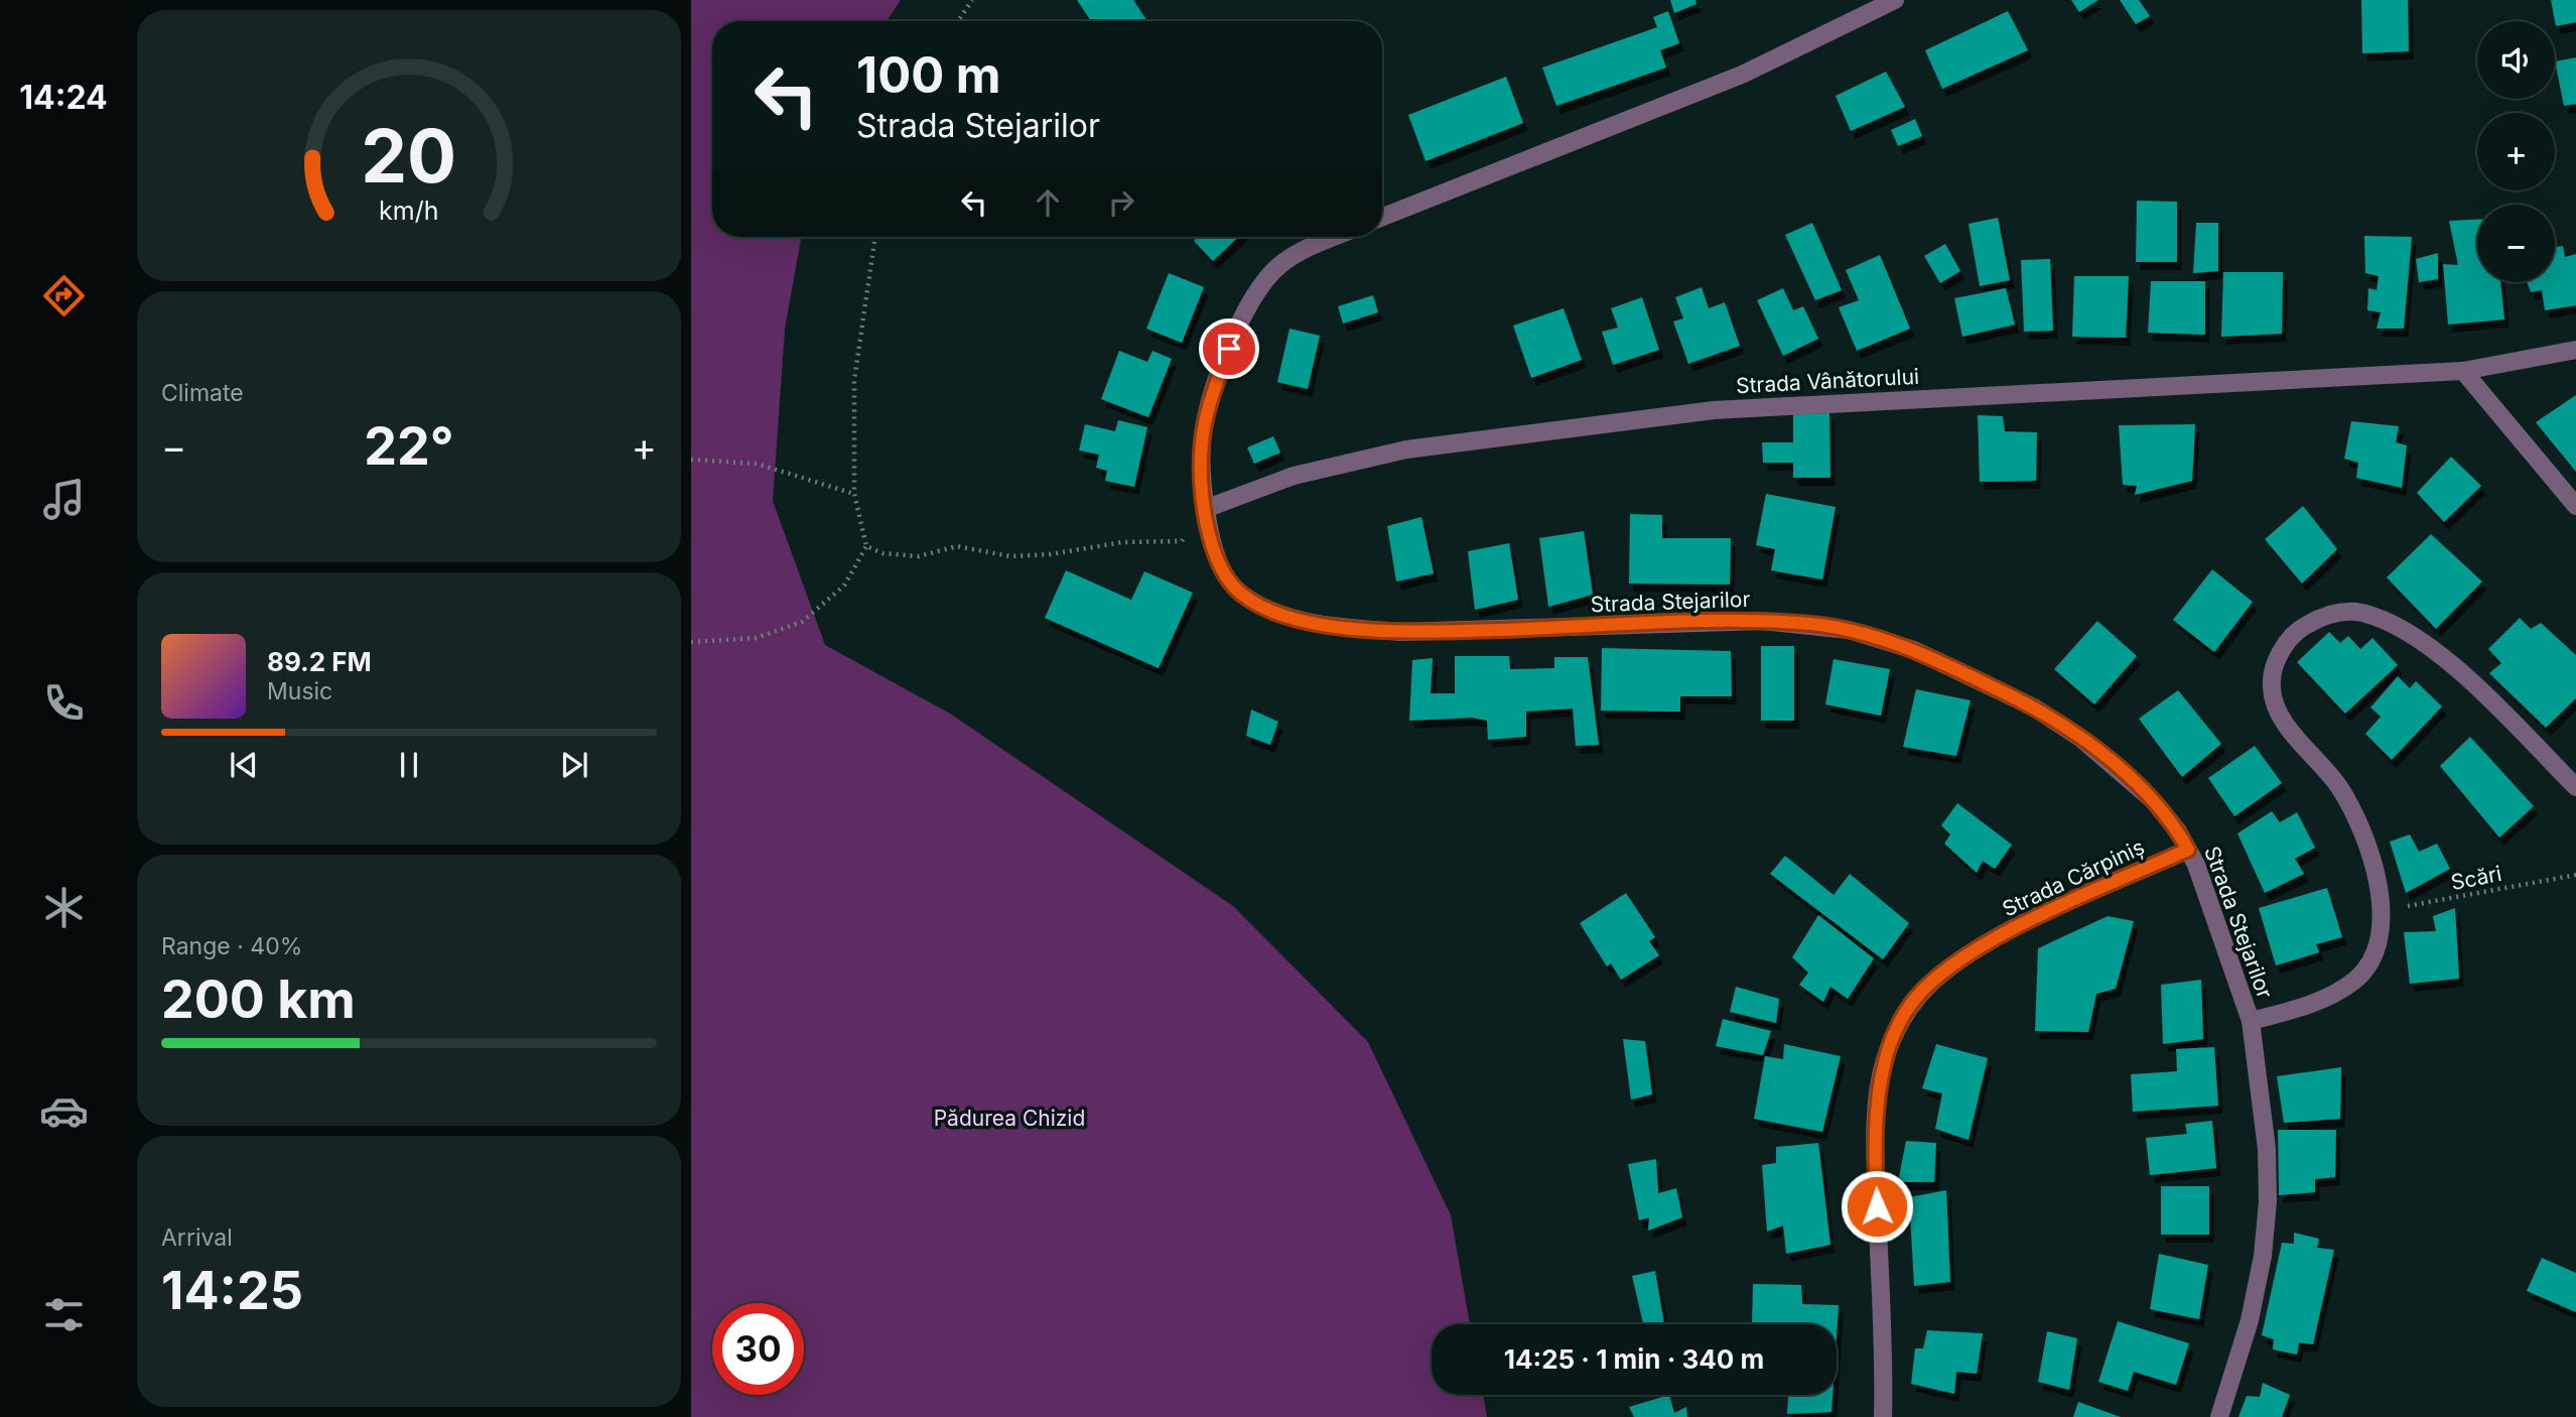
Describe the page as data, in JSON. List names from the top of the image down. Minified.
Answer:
{"streets":{"street":["Strada Vânătorului","Strada Stejarilor","Strada Cărpiniș"],"path":["Scări"]},"crossings":[["Strada Vânătorului","Strada Stejarilor"],["Strada Stejarilor","Strada Cărpiniș"]],"parks":["Pădurea Chizid"],"page":{"tabs":"14:24","map_buttons":["+","−"],"turn":["100 m","Strada Stejarilor"],"tile":["Climate",["Range · 40%","200 km"],["Arrival","14:25"]],"heat":["−","22°","+"],"song":["89.2 FM","Music"],"limit":"30","trip":"14:25 · 1 min · 340 m","gauge":["20","km/h"]}}
